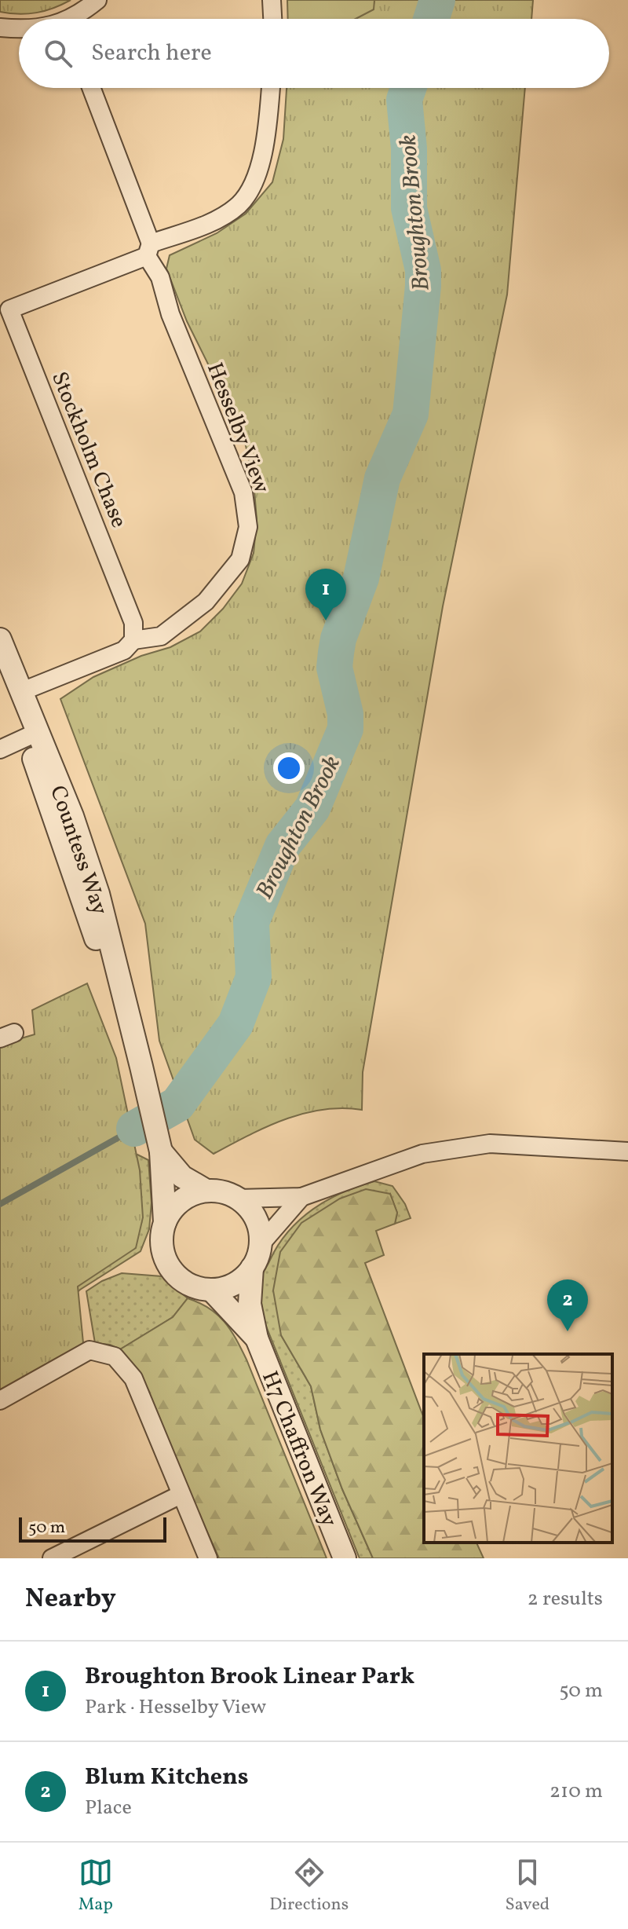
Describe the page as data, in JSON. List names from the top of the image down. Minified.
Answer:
{"streets":{"street":["Hesselby View","Stockholm Chase","Countess Way","H7 Chaffron Way"]},"crossings":[["Hesselby View","Stockholm Chase"],["Countess Way","H7 Chaffron Way"]],"water":["Broughton Brook"],"scale_bar":"50 m","page":{"search":"Search here","pins":["1","2"],"scale":"50 m","heading":["Nearby","2 results"],"list":[{"mark":"1","name":"Broughton Brook Linear Park","note":"Park · Hesselby View","value":"50 m"},{"mark":"2","name":"Blum Kitchens","note":"Place","value":"210 m"}],"nav":["Map","Directions","Saved"]}}
